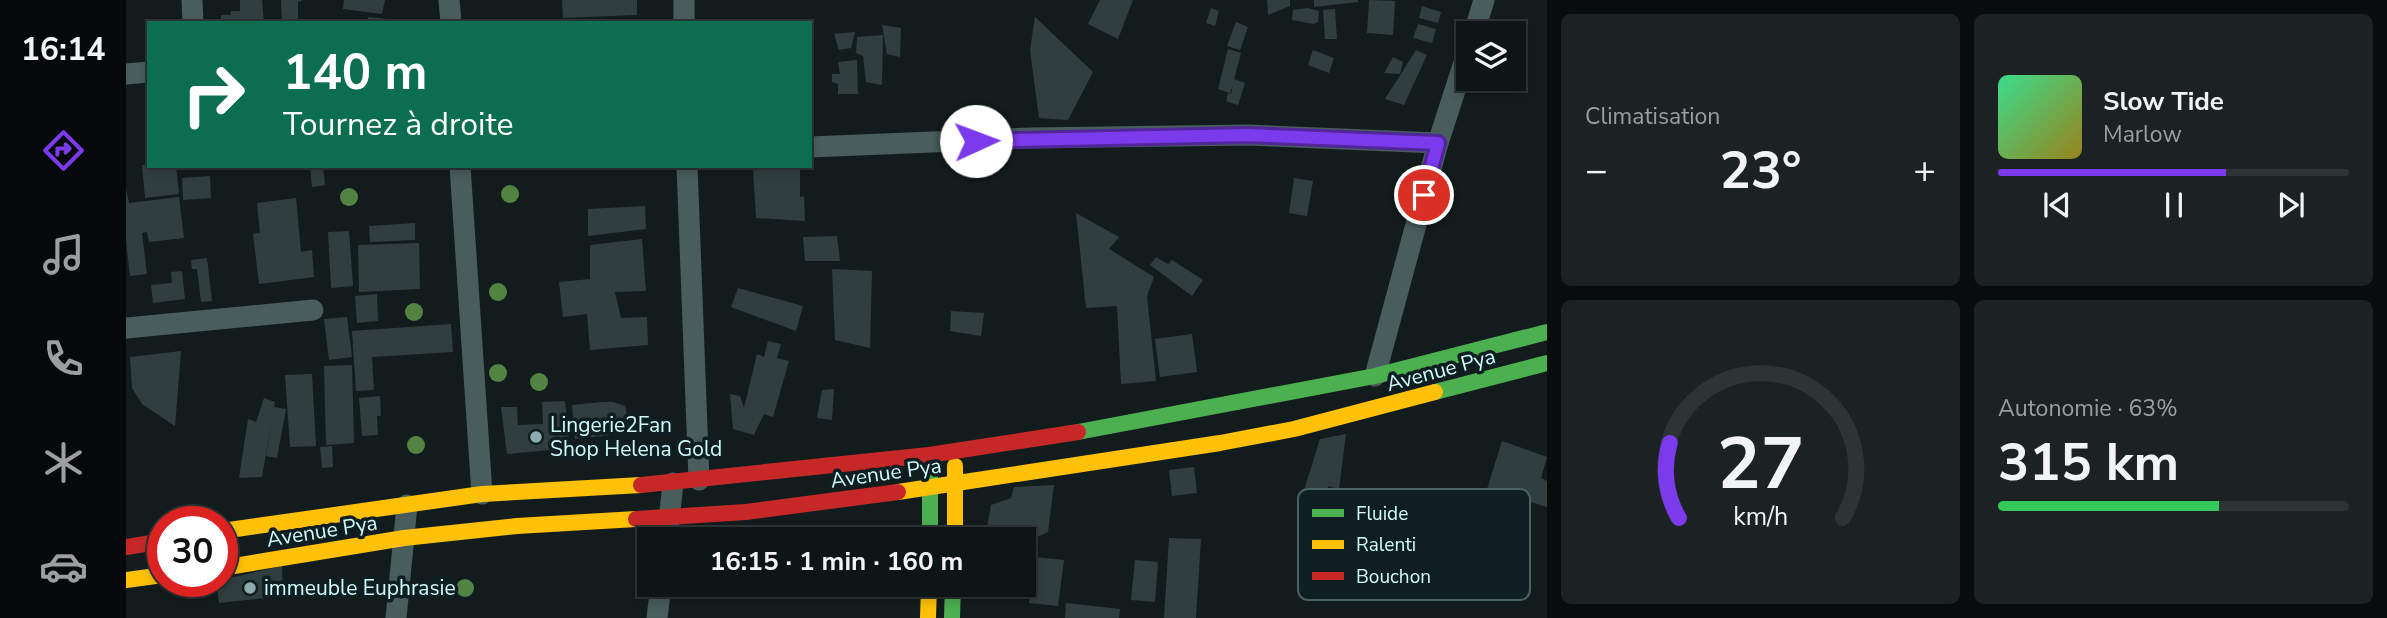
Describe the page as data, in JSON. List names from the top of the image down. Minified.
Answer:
{"streets":{"main road":["Avenue Pya"]},"places":["Lingerie2Fan Shop Helena Gold","immeuble Euphrasie"],"legend":["Fluide","Ralenti","Bouchon"],"page":{"tabs":"16:14","tile":["Climatisation",["Autonomie · 63%","315 km"]],"turn":["140 m","Tournez à droite"],"song":["Slow Tide","Marlow"],"heat":["−","23°","+"],"limit":"30","trip":"16:15 · 1 min · 160 m","gauge":["27","km/h"]}}
